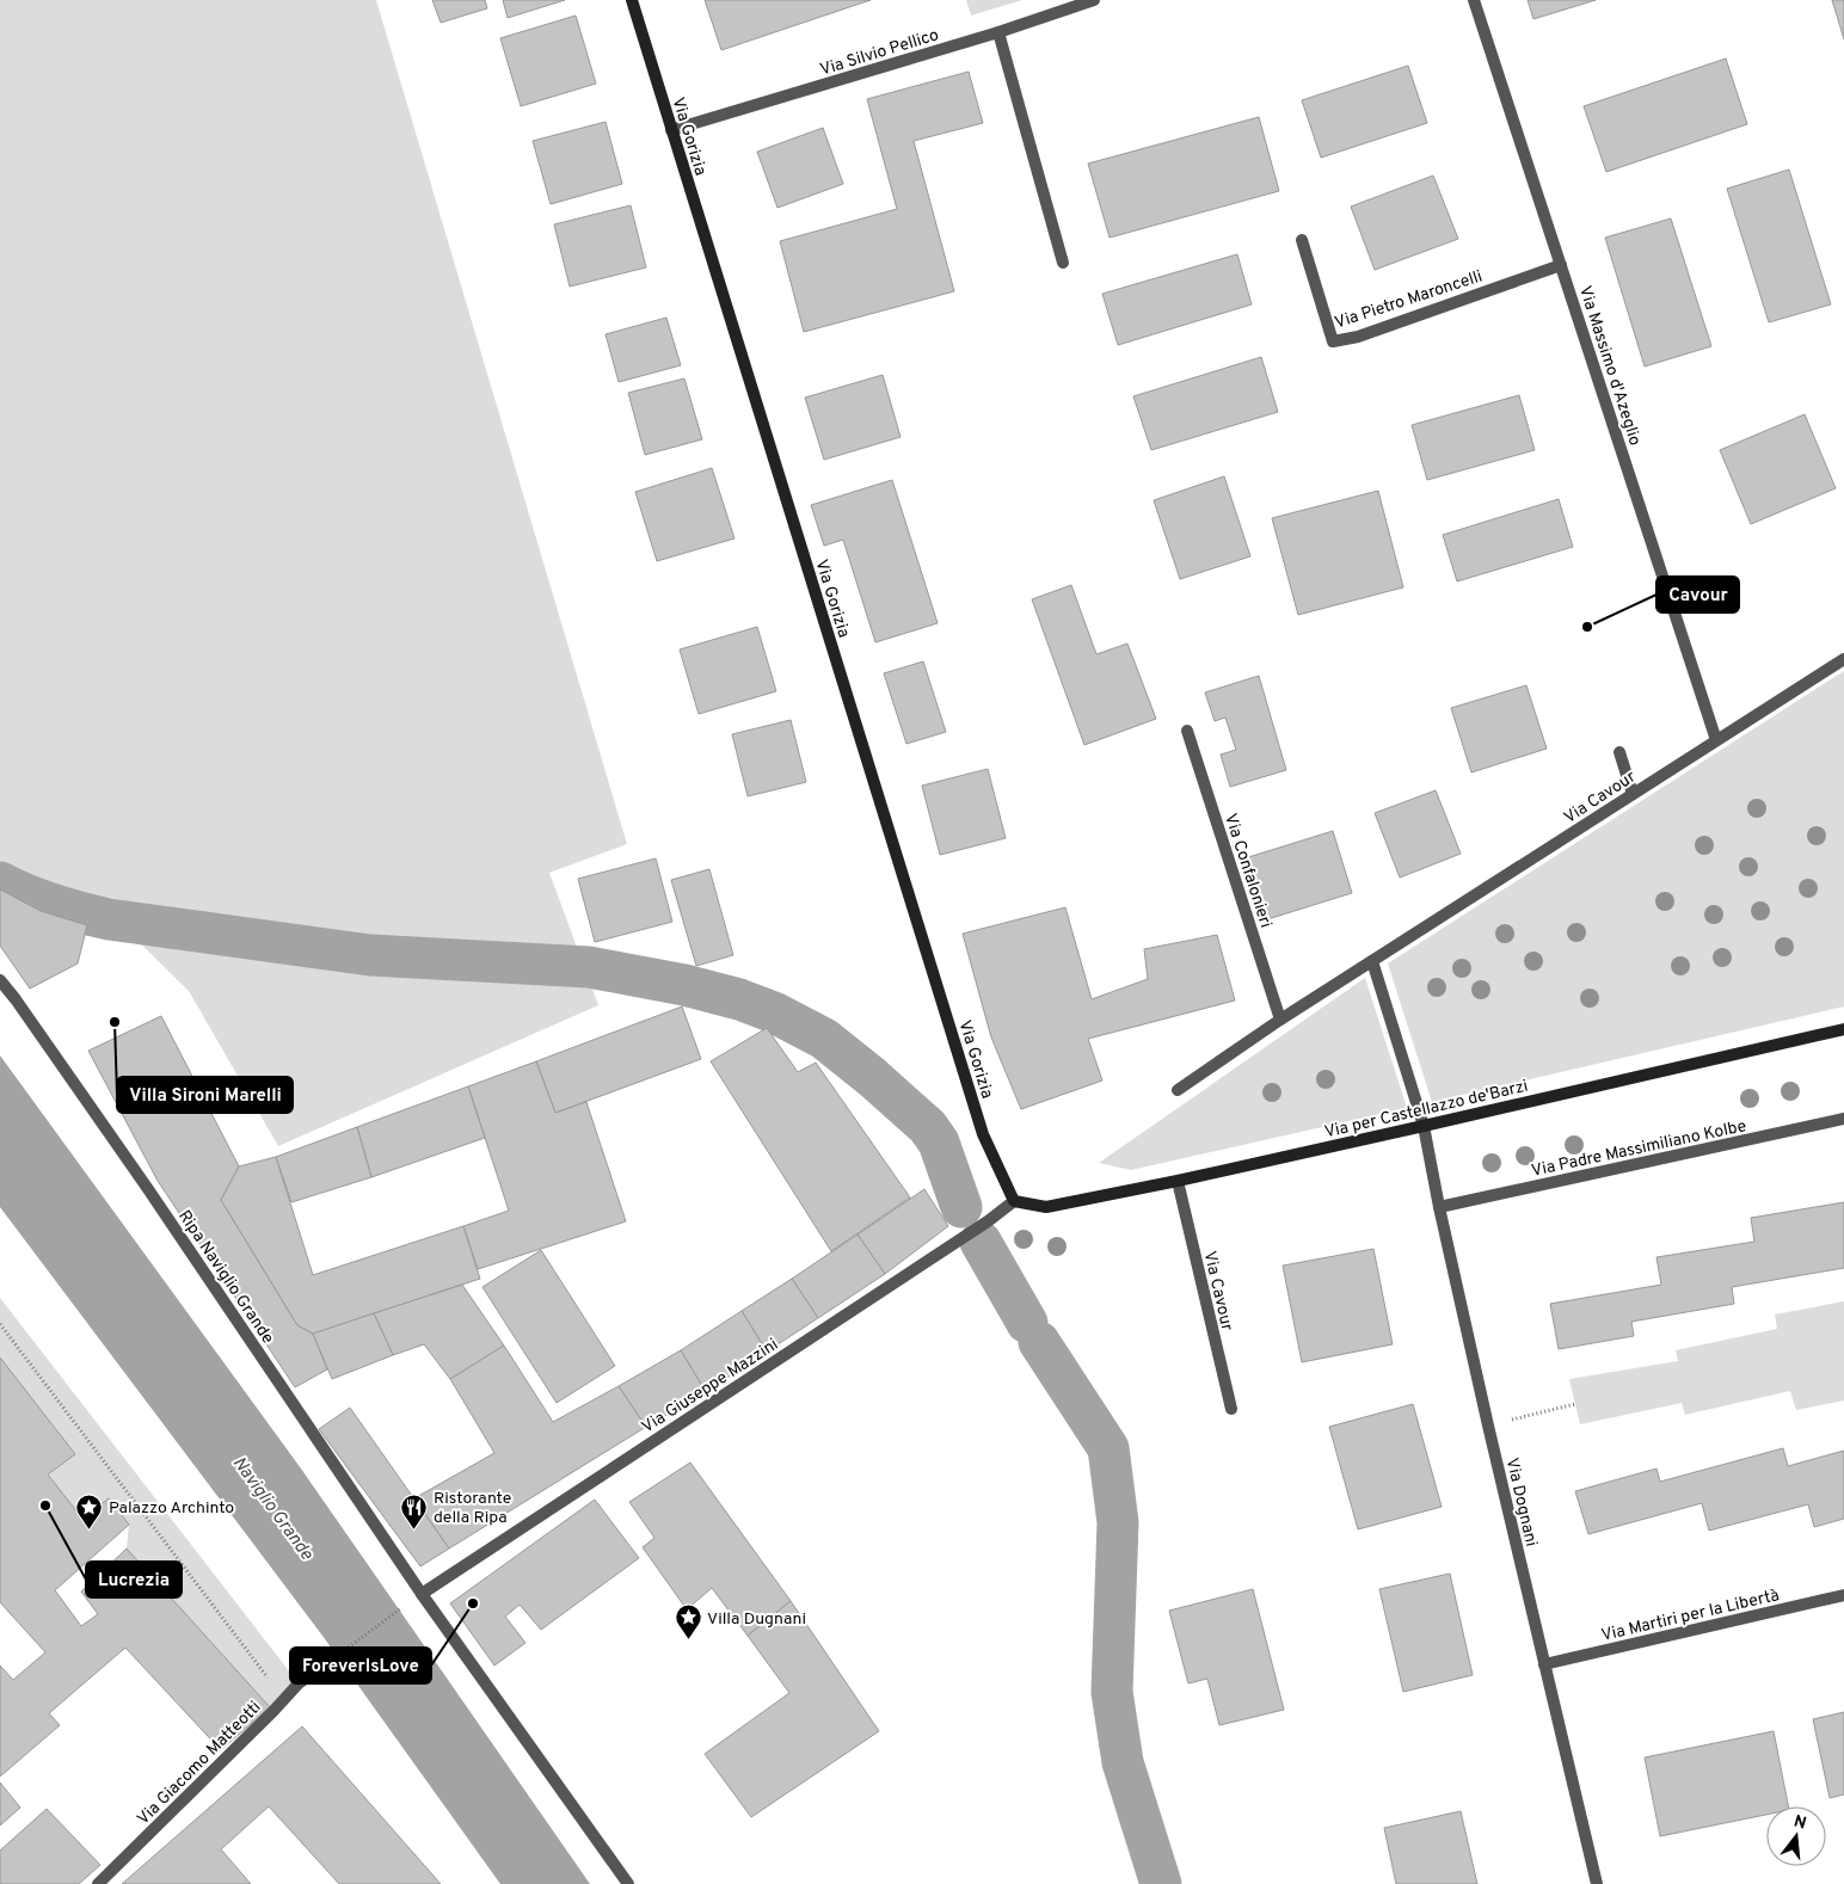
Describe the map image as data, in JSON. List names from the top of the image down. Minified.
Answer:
{"streets":{"street":["Via Silvio Pellico","Via Gorizia","Via Pietro Maroncelli","Via Massimo d'Azeglio","Via Cavour","Via Confalonieri","Via per Castellazzo de'Barzi","Via Padre Massimiliano Kolbe","Ripa Naviglio Grande","Via Giuseppe Mazzini","Via Dognani","Via Martiri per la Libertà","Via Giacomo Matteotti"]},"crossings":[["Via Silvio Pellico","Via Gorizia"],["Via Gorizia","Via per Castellazzo de'Barzi"],["Via Gorizia","Via Giuseppe Mazzini"],["Via Pietro Maroncelli","Via Massimo d'Azeglio"],["Via Massimo d'Azeglio","Via Cavour"],["Via Cavour","Via Confalonieri"],["Via Cavour","Via per Castellazzo de'Barzi"],["Via per Castellazzo de'Barzi","Via Giuseppe Mazzini"],["Via per Castellazzo de'Barzi","Via Dognani"],["Via Padre Massimiliano Kolbe","Via Dognani"],["Ripa Naviglio Grande","Via Giuseppe Mazzini"],["Via Dognani","Via Martiri per la Libertà"]],"water":["Naviglio Grande"],"places":{"other":["Cavour","Villa Sironi Marelli","Lucrezia","ForeverIsLove"],"place":["Palazzo Archinto","Villa Dugnani"],"restaurant":["Ristorante della Ripa"]},"north":"top"}
